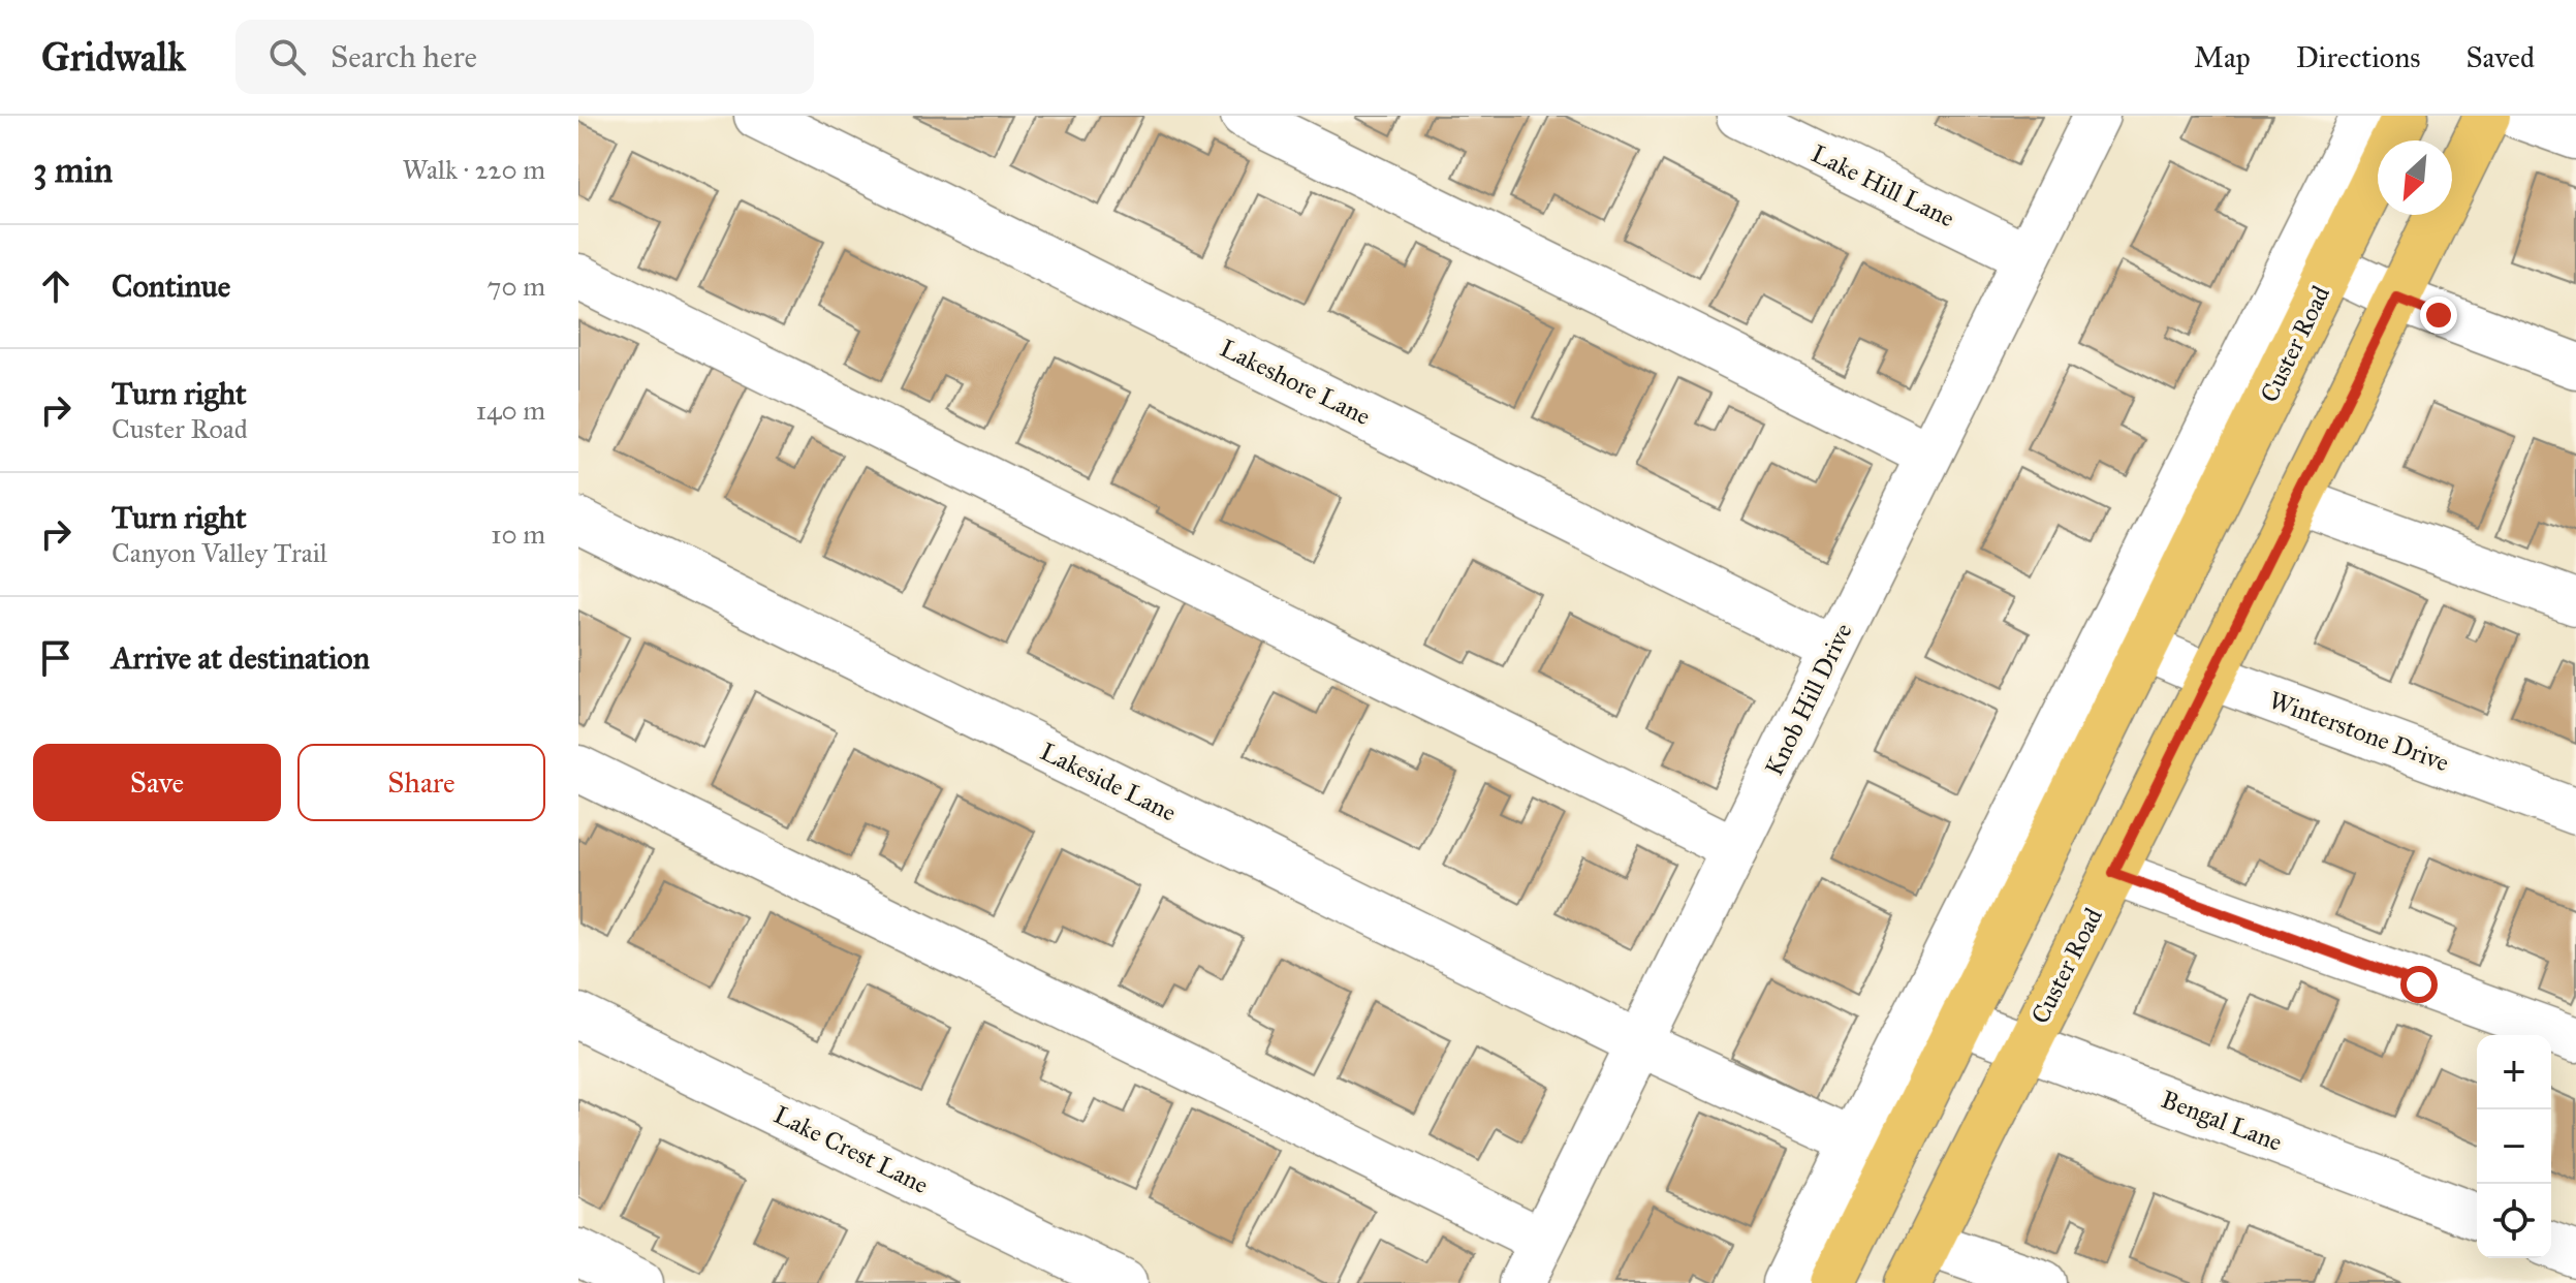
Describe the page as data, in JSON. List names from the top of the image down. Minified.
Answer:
{"streets":{"main road":["Custer Road"],"street":["Lake Hill Lane","Lakeshore Lane","Knob Hill Drive","Winterstone Drive","Lakeside Lane","Bengal Lane","Lake Crest Lane"]},"crossings":[["Lake Hill Lane","Knob Hill Drive"],["Custer Road","Winterstone Drive"],["Custer Road","Bengal Lane"],["Lakeshore Lane","Knob Hill Drive"],["Knob Hill Drive","Lakeside Lane"]],"north":"bottom left","page":{"header":"Gridwalk","search":"Search here","nav":["Map","Directions","Saved"],"heading":["3 min","Walk · 220 m"],"list":[["Continue","70 m"],["Turn right","Custer Road","140 m"],["Turn right","Canyon Valley Trail","10 m"],"Arrive at destination"],"buttons":["Save","Share"],"map_buttons":["+","−"]}}
